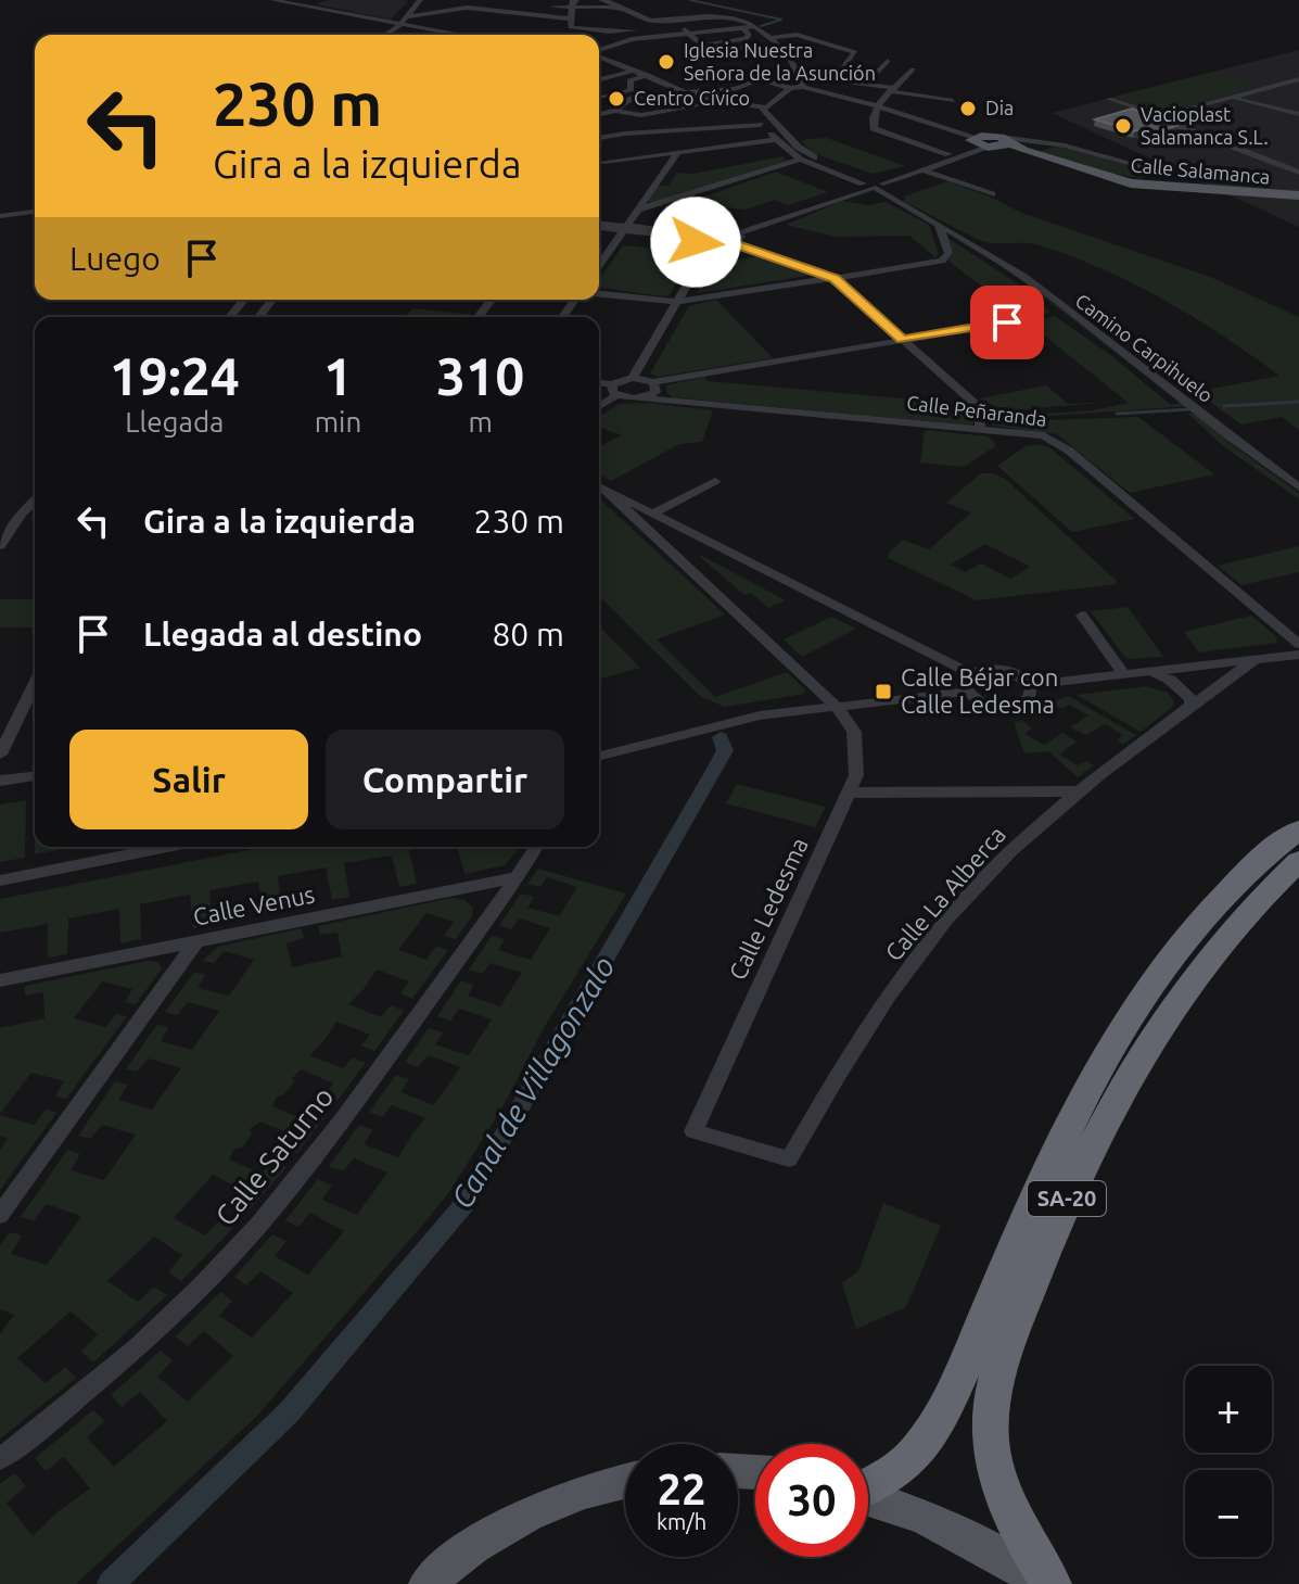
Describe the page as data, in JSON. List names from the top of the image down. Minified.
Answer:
{"streets":{"highway":["SA-20"],"main road":["Calle Salamanca"],"street":["Camino Carpihuelo","Calle Peñaranda","Calle La Alberca","Calle Venus","Calle Ledesma","Calle Saturno"]},"crossings":[["Calle La Alberca","Calle Ledesma"],["Calle Venus","Calle Saturno"]],"water":["Canal de Villagonzalo"],"places":{"other":["Iglesia Nuestra Señora de la Asunción","Centro Cívico","Dia","Vacioplast Salamanca S.L."],"transit":["Calle Béjar con Calle Ledesma"]},"page":{"turn":["230 m","Gira a la izquierda"],"then":"Luego","eta":["19:24","Llegada","1","min","310","m"],"list":[{"name":"Gira a la izquierda","value":"230 m"},{"name":"Llegada al destino","value":"80 m"}],"buttons":["Salir","Compartir"],"map_buttons":["+","−"],"speed":"22 km/h","limit":"30"}}
